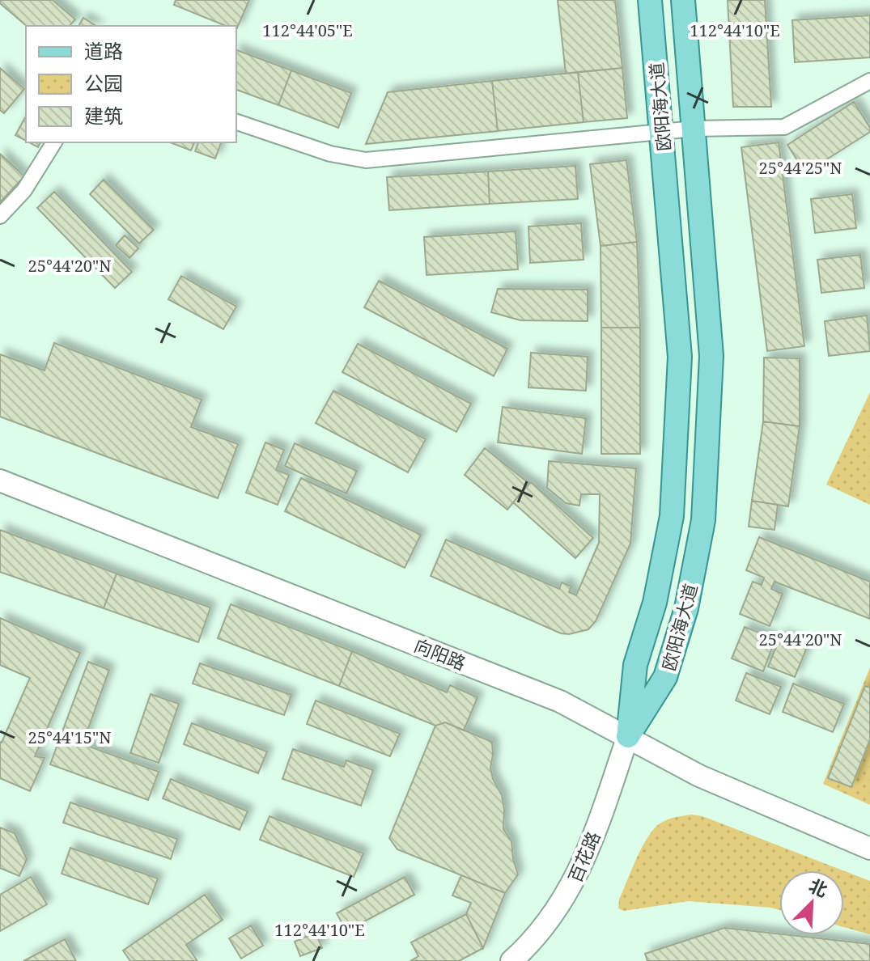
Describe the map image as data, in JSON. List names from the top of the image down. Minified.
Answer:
{"streets":{"main road":["欧阳海大道","向阳路","百花路"]},"crossings":[["欧阳海大道","向阳路"],["欧阳海大道","百花路"],["向阳路","百花路"]],"legend":["道路","公园","建筑"],"north":"top right","coordinates":["112°44'05\"E","112°44'10\"E","25°44'25\"N","25°44'20\"N","25°44'15\"N"]}
